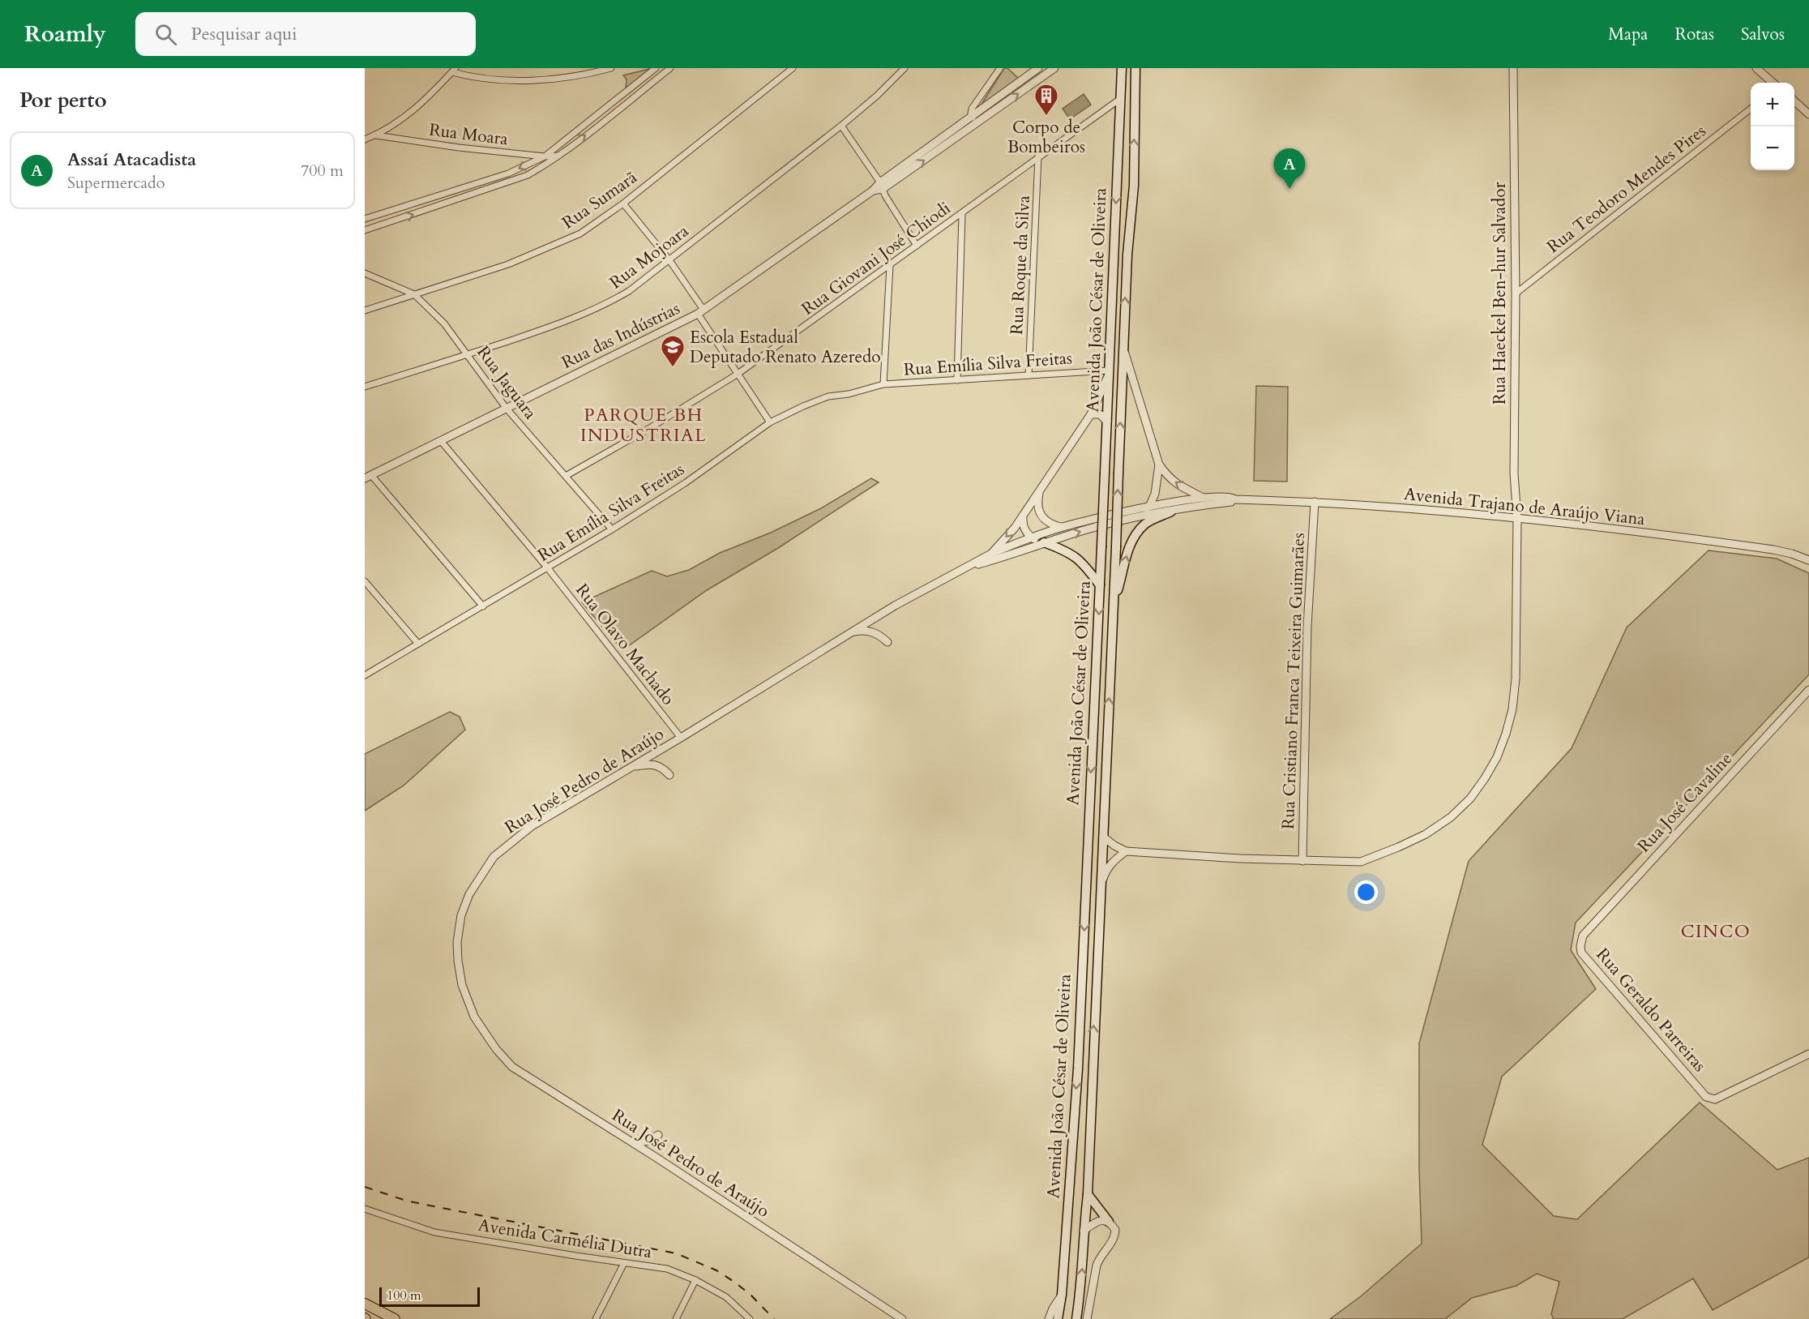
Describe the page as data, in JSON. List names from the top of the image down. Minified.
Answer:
{"streets":{"main road":["Avenida João César de Oliveira"],"street":["Rua Moara","Rua Teodoro Mendes Pires","Rua Sumarã","Rua Mojoara","Rua Giovani José Chiodi","Rua Roque da Silva","Rua Haeckel Ben-hur Salvador","Rua das Indústrias","Rua Emília Silva Freitas","Rua Jaguara","Avenida Trajano de Araújo Viana","Rua Olavo Machado","Rua Cristiano Franca Teixeira Guimarães","Rua José Pedro de Araújo","Rua José Cavaline","Rua Geraldo Parreiras","Avenida Carmélia Dutra"]},"crossings":[["Rua Teodoro Mendes Pires","Rua Haeckel Ben-hur Salvador"],["Rua Sumarã","Rua Jaguara"],["Rua Mojoara","Rua Jaguara"],["Rua Giovani José Chiodi","Rua Roque da Silva"],["Rua Giovani José Chiodi","Avenida João César de Oliveira"],["Rua Giovani José Chiodi","Rua Jaguara"],["Rua Roque da Silva","Rua Emília Silva Freitas"],["Rua Haeckel Ben-hur Salvador","Avenida Trajano de Araújo Viana"],["Avenida João César de Oliveira","Rua Emília Silva Freitas"],["Avenida João César de Oliveira","Avenida Trajano de Araújo Viana"],["Avenida João César de Oliveira","Rua José Pedro de Araújo"],["Rua das Indústrias","Rua Jaguara"],["Rua das Indústrias","Rua Olavo Machado"],["Rua Emília Silva Freitas","Rua Jaguara"],["Rua Emília Silva Freitas","Rua Olavo Machado"],["Rua Emília Silva Freitas","Rua José Pedro de Araújo"],["Avenida Trajano de Araújo Viana","Rua Cristiano Franca Teixeira Guimarães"],["Avenida Trajano de Araújo Viana","Rua José Pedro de Araújo"],["Rua Olavo Machado","Rua José Pedro de Araújo"],["Rua José Cavaline","Rua Geraldo Parreiras"]],"districts":["PARQUE BH INDUSTRIAL","CINCO"],"places":{"building":["Corpo de Bombeiros"],"school or university":["Escola Estadual Deputado Renato Azeredo"]},"scale_bar":"100 m","page":{"header":"Roamly","search":"Pesquisar aqui","nav":["Mapa","Rotas","Salvos"],"heading":"Por perto","map_buttons":["+","−"],"list":[{"mark":"A","name":"Assaí Atacadista","note":"Supermercado","value":"700 m"}],"pins":"A","scale":"100 m"}}
